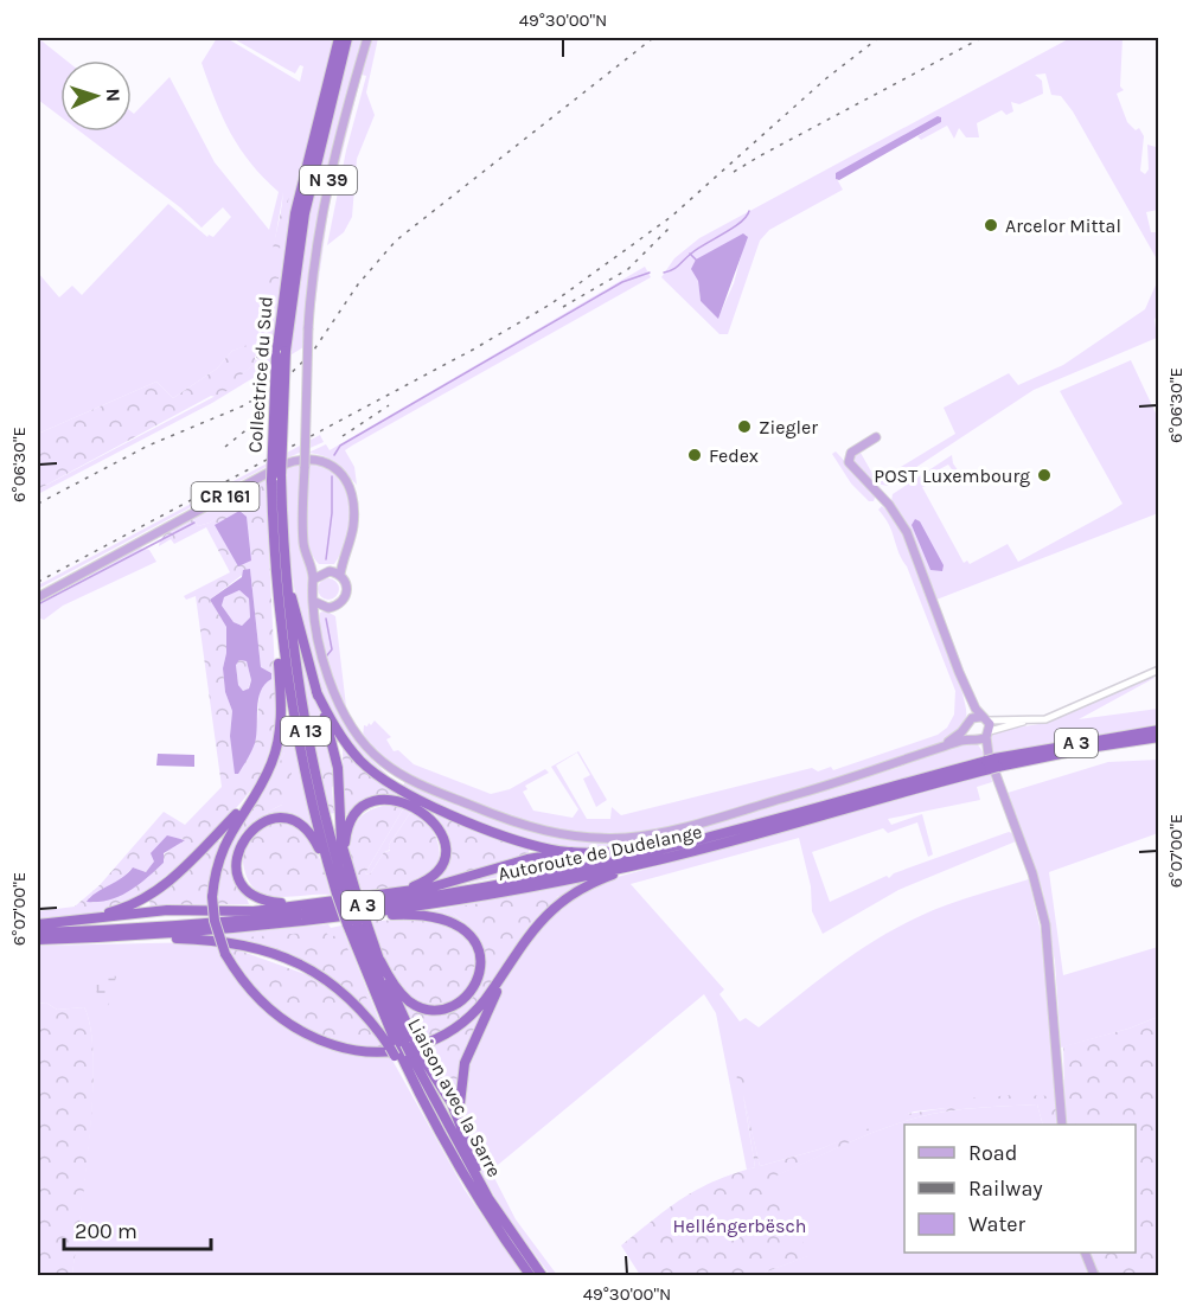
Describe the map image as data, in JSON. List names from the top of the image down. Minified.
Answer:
{"streets":{"highway":["Collectrice du Sud","A 13","A 3","Autoroute de Dudelange","Liaison avec la Sarre"],"main road":["N 39","CR 161"]},"crossings":[["N 39","CR 161"],["Collectrice du Sud","A 13"],["Collectrice du Sud","A 3"],["Collectrice du Sud","Liaison avec la Sarre"],["A 13","A 3"],["A 13","Liaison avec la Sarre"],["A 3","Autoroute de Dudelange"],["A 3","Liaison avec la Sarre"]],"parks":["Helléngerbësch"],"places":["Arcelor Mittal","Ziegler","Fedex","POST Luxembourg"],"legend":["Road","Railway","Water"],"scale_bar":"200 m","north":"right","coordinates":["49°30'00\"N","6°06'30\"E","6°07'00\"E"]}
